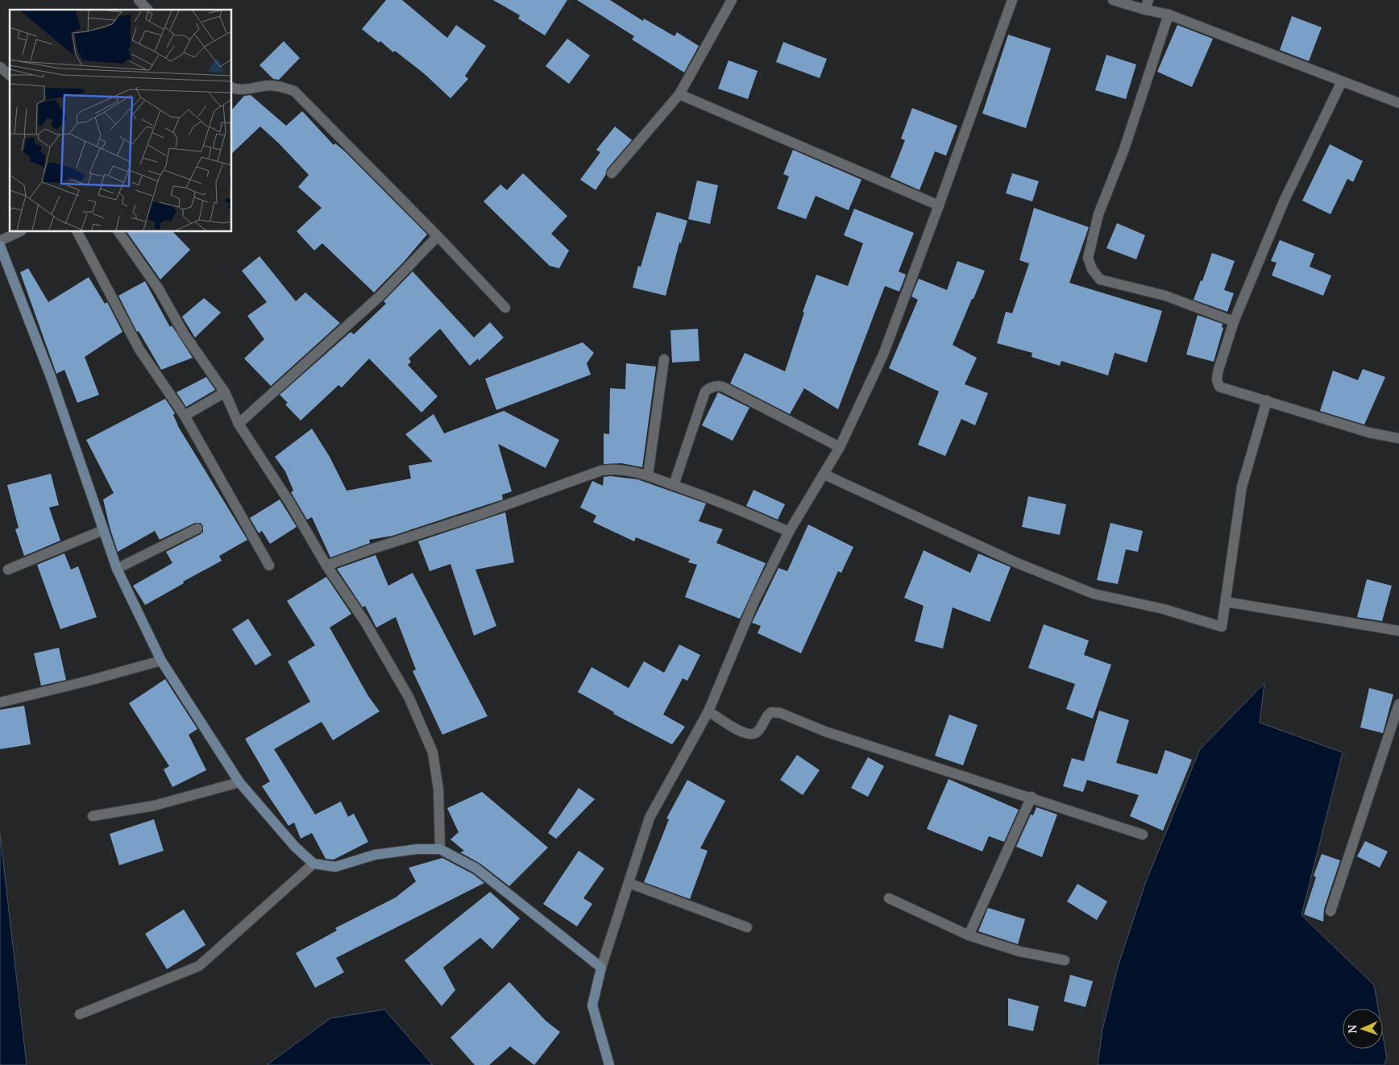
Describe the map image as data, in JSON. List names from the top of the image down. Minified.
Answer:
{"north":"left"}
